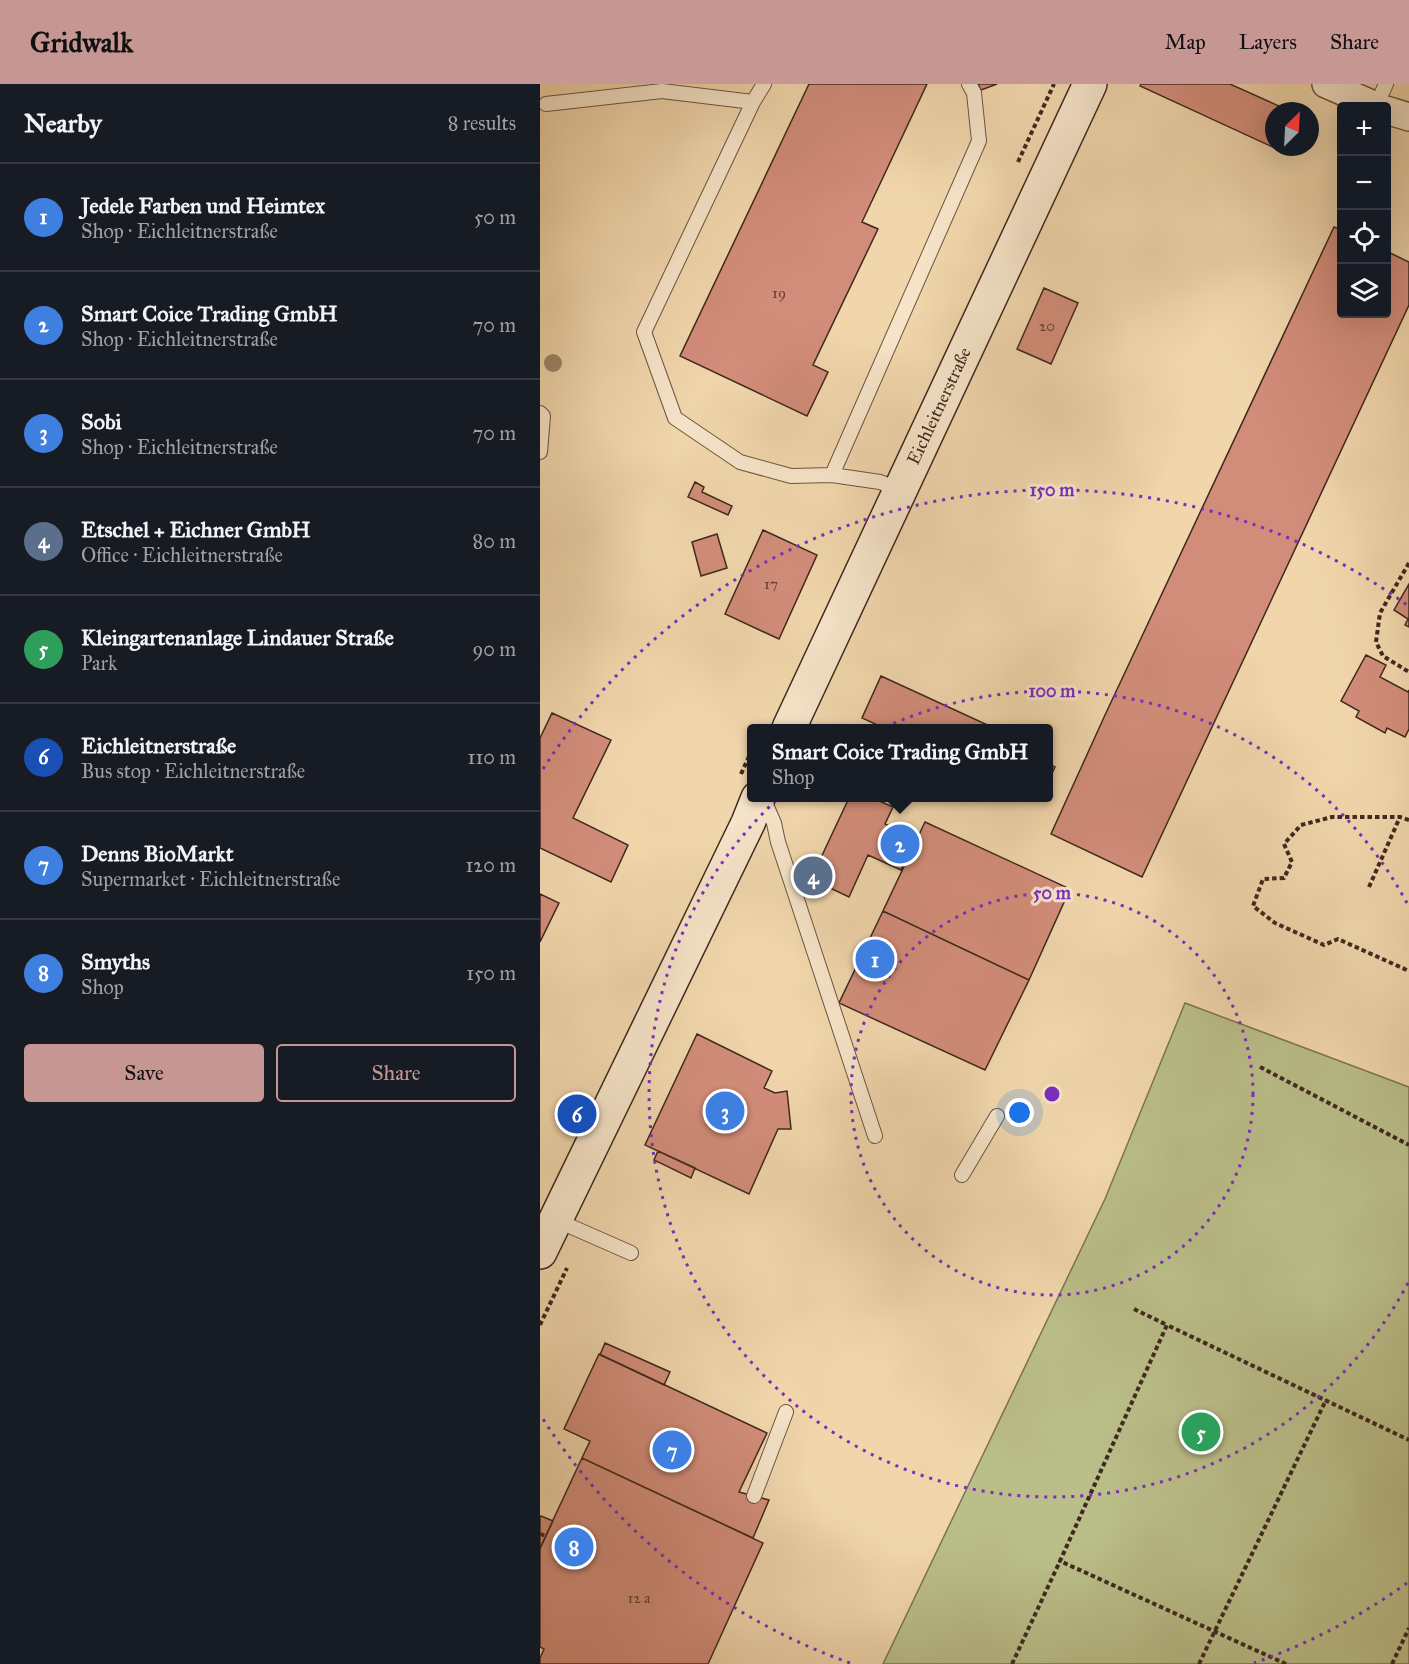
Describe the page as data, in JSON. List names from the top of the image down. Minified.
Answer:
{"streets":{"main road":["Eichleitnerstraße"]},"house_numbers":["19","20","17","12 a"],"north":"top right","page":{"header":"Gridwalk","nav":["Map","Layers","Share"],"heading":["Nearby","8 results"],"map_buttons":["+","−"],"list":[{"mark":"1","name":"Jedele Farben und Heimtex","note":"Shop · Eichleitnerstraße","value":"50 m"},{"mark":"2","name":"Smart Coice Trading GmbH","note":"Shop · Eichleitnerstraße","value":"70 m"},{"mark":"3","name":"Sobi","note":"Shop · Eichleitnerstraße","value":"70 m"},{"mark":"4","name":"Etschel + Eichner GmbH","note":"Office · Eichleitnerstraße","value":"80 m"},{"mark":"5","name":"Kleingartenanlage Lindauer Straße","note":"Park","value":"90 m"},{"mark":"6","name":"Eichleitnerstraße","note":"Bus stop · Eichleitnerstraße","value":"110 m"},{"mark":"7","name":"Denns BioMarkt","note":"Supermarket · Eichleitnerstraße","value":"120 m"},{"mark":"8","name":"Smyths","note":"Shop","value":"150 m"}],"popup":["Smart Coice Trading GmbH","Shop"],"pins":["2","4","1","3","6","5","7","8"],"buttons":["Save","Share"]},"rings":["150 m","100 m","50 m"]}
